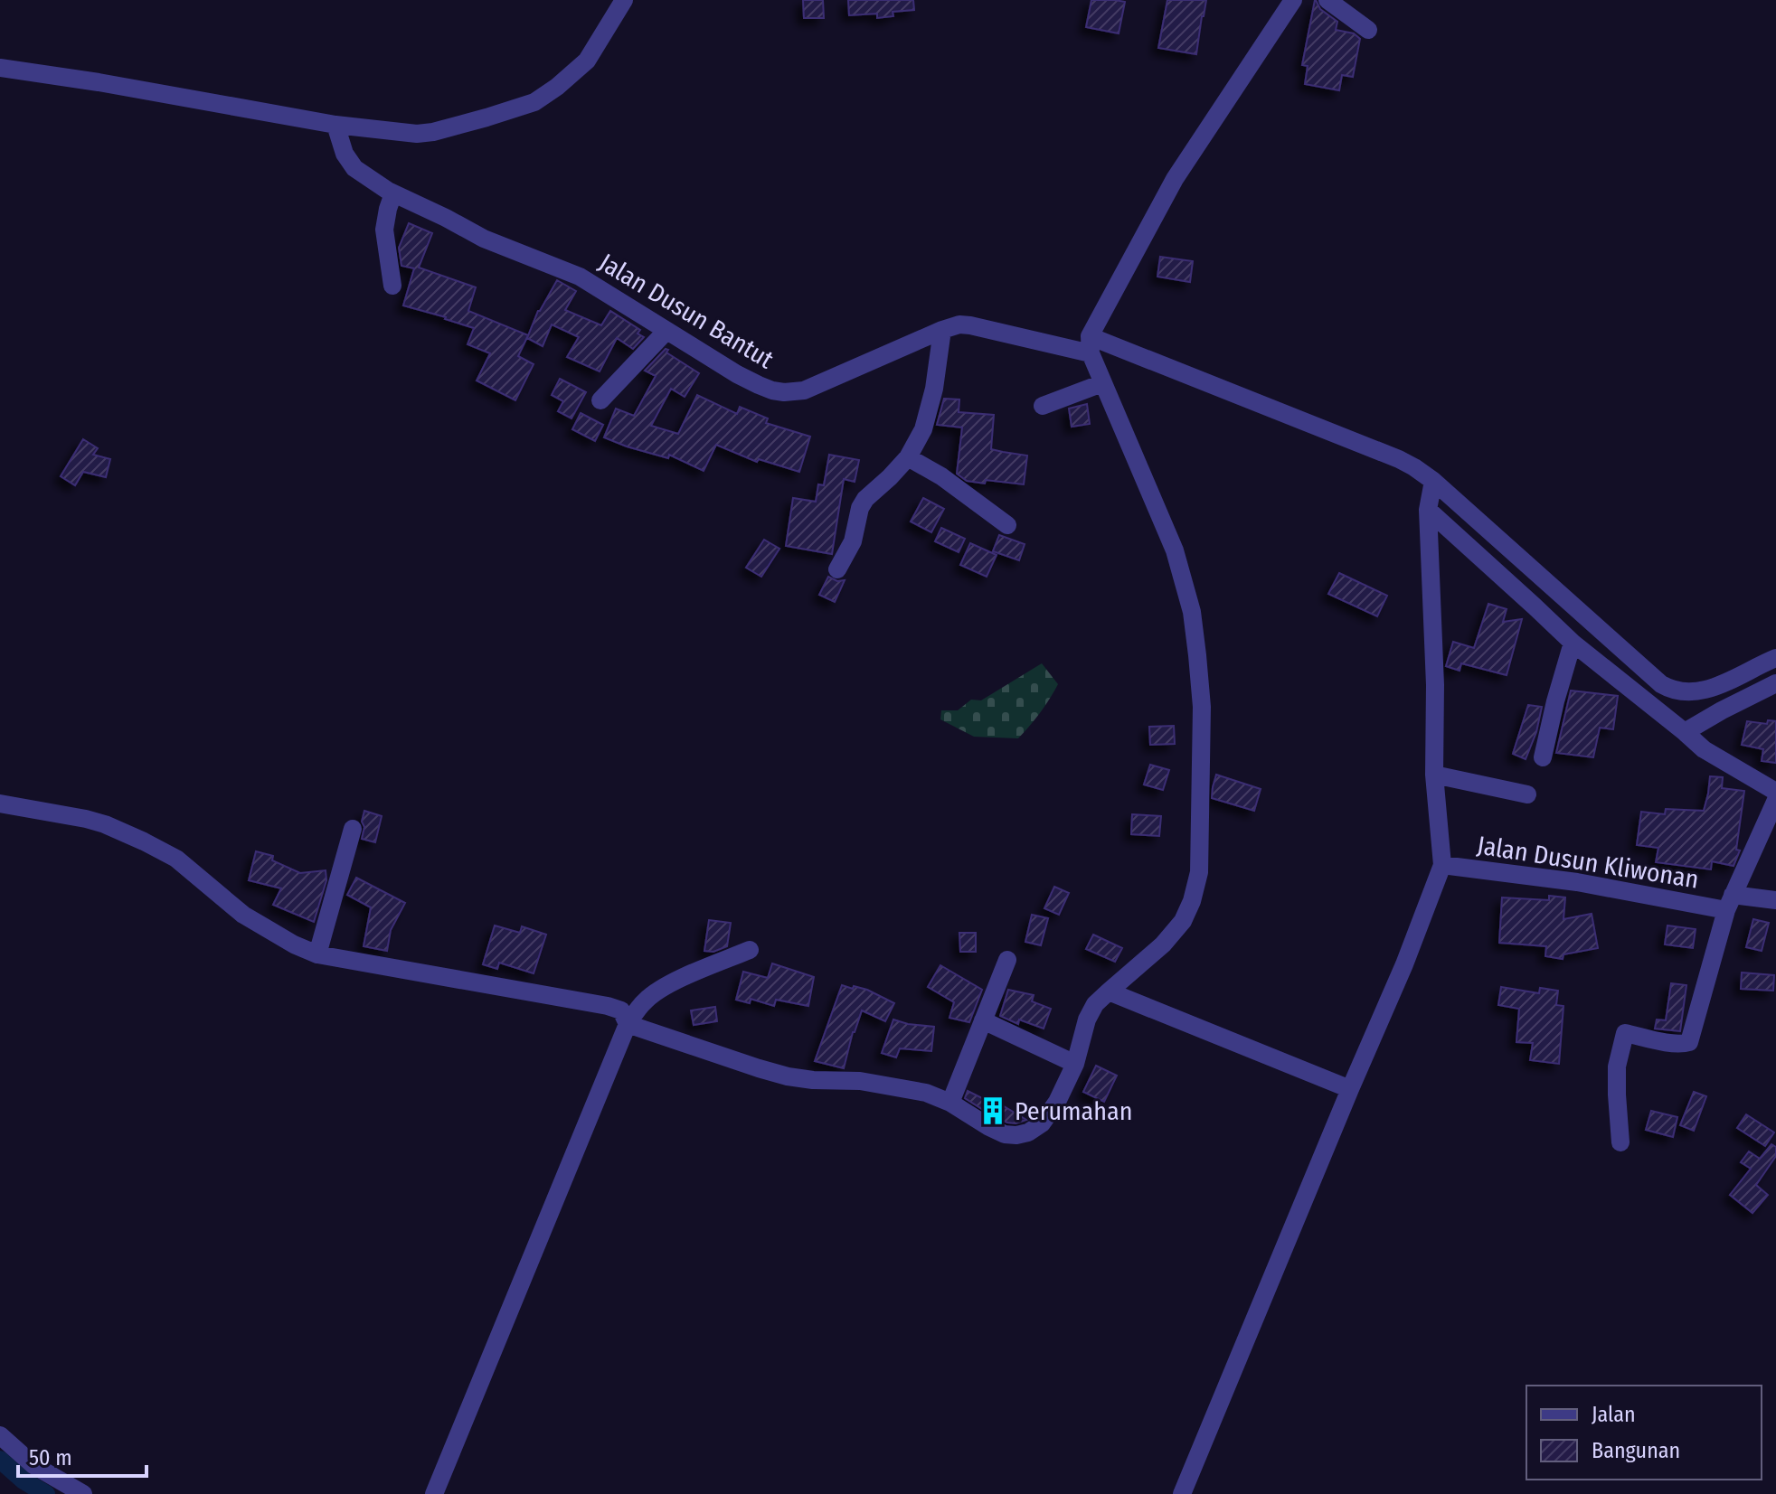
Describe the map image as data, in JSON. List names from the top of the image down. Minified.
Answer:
{"streets":{"street":["Jalan Dusun Bantut","Jalan Dusun Kliwonan"]},"places":{"building":["Perumahan"]},"legend":["Jalan","Bangunan"],"scale_bar":"50 m"}
